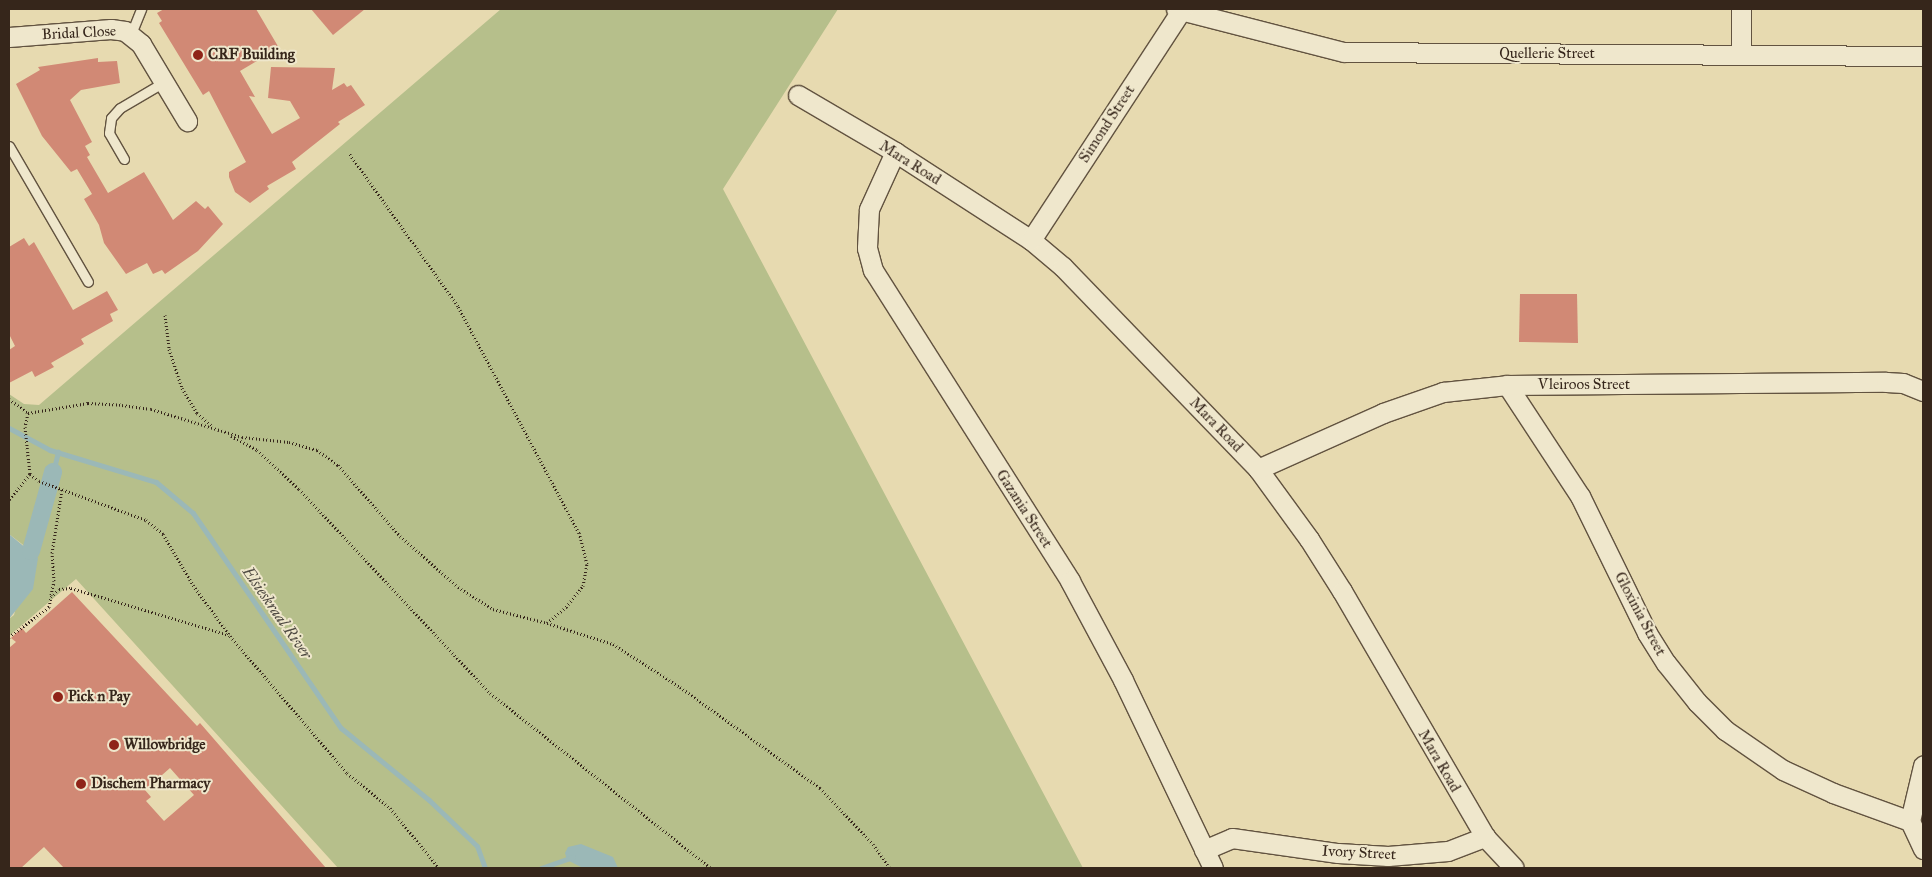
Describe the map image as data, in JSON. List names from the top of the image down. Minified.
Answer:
{"streets":{"street":["Bridal Close","Quellerie Street","Simond Street","Mara Road","Vleiroos Street","Gazania Street","Gloxinia Street","Ivory Street"]},"crossings":[["Quellerie Street","Simond Street"],["Simond Street","Mara Road"],["Mara Road","Vleiroos Street"],["Mara Road","Gazania Street"],["Mara Road","Ivory Street"],["Vleiroos Street","Gloxinia Street"],["Gazania Street","Ivory Street"]],"water":["Elsieskraal River"],"places":["CRF Building","Pick n Pay","Willowbridge","Dischem Pharmacy"]}
